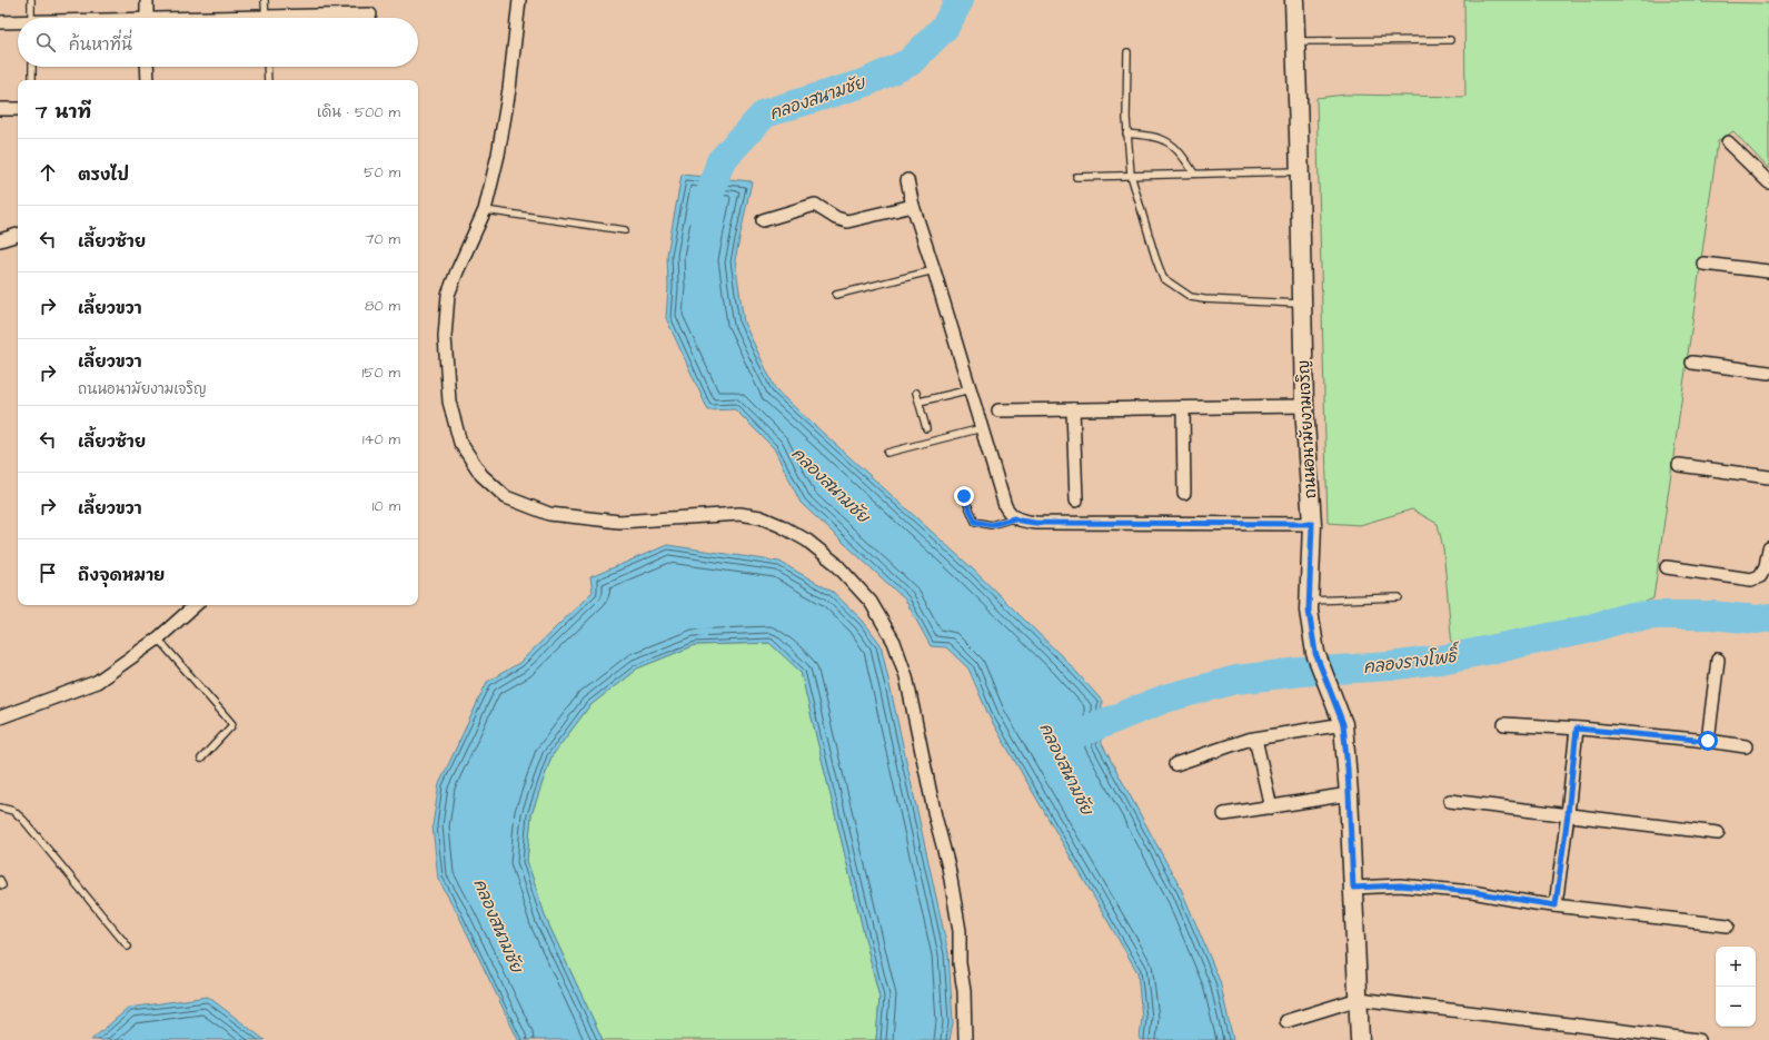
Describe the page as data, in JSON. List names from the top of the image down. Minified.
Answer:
{"streets":{"street":["ถนนอนามัยงามเจริญ"]},"water":["คลองสนามชัย","คลองรางโพธิ์"],"page":{"search":"ค้นหาที่นี่","heading":["7 นาที","เดิน · 500 m"],"list":[["ตรงไป","50 m"],["เลี้ยวซ้าย","70 m"],["เลี้ยวขวา","80 m"],["เลี้ยวขวา","ถนนอนามัยงามเจริญ","150 m"],["เลี้ยวซ้าย","140 m"],["เลี้ยวขวา","10 m"],"ถึงจุดหมาย"],"map_buttons":["+","−"]}}
